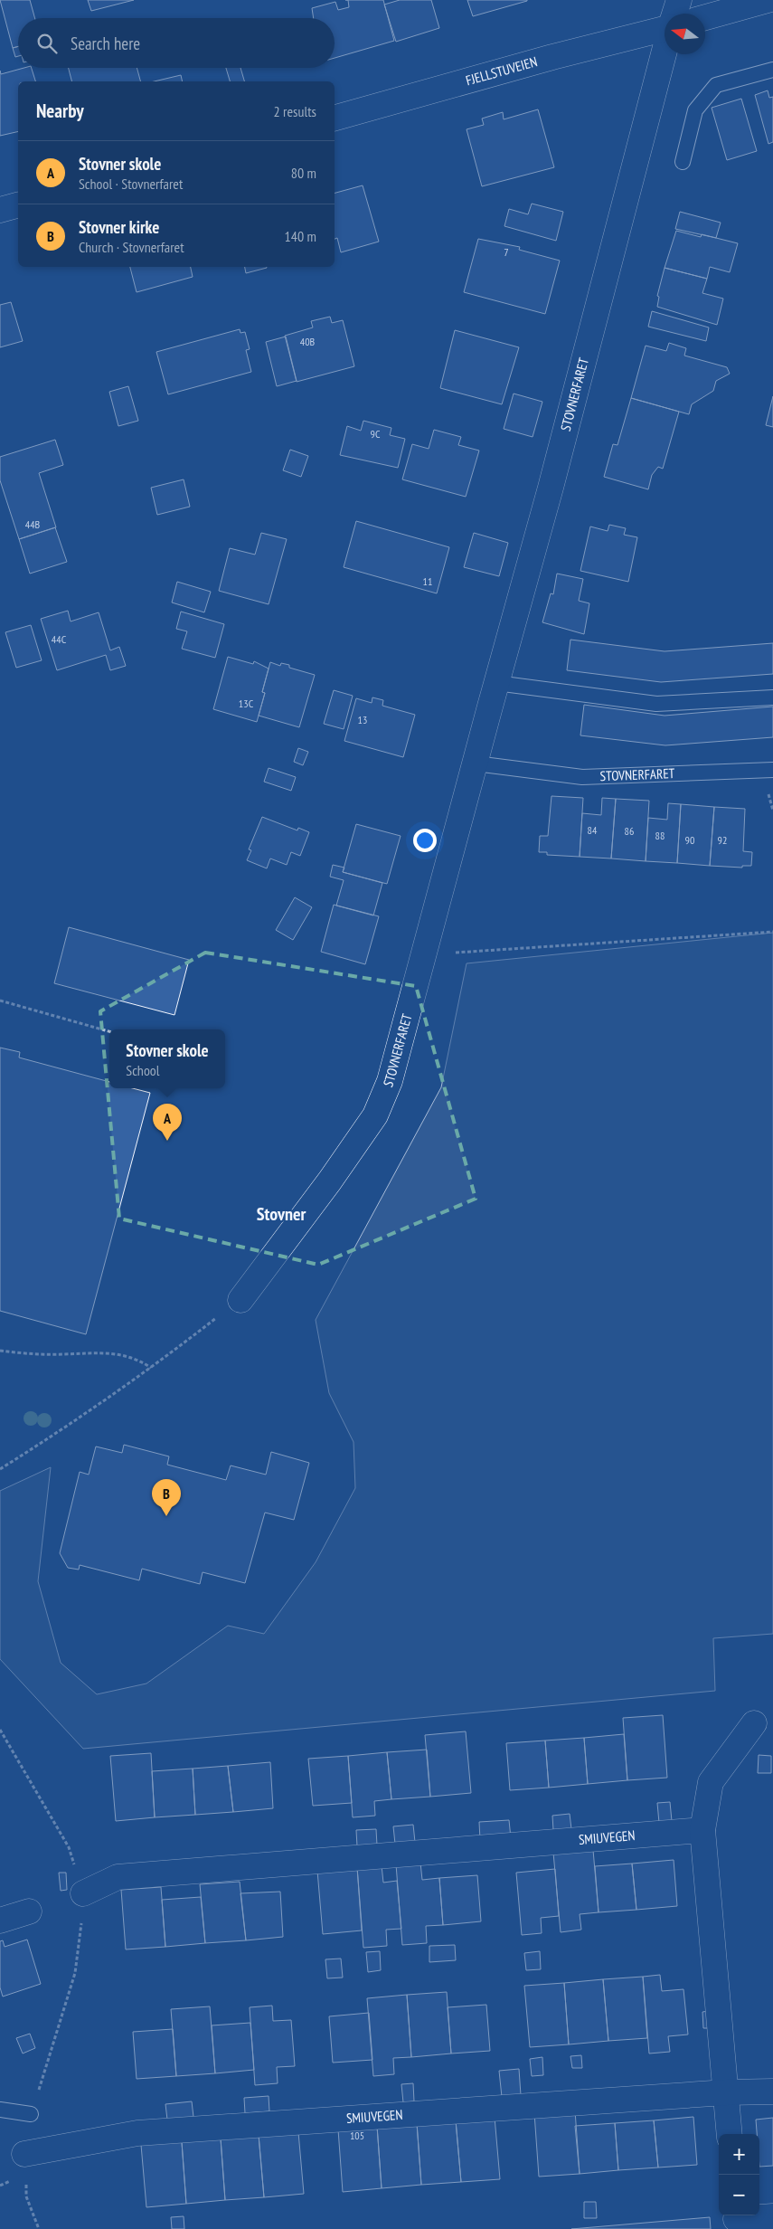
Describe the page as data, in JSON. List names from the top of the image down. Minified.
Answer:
{"streets":{"street":["FJELLSTUVEIEN","STOVNERFARET","SMIUVEGEN"]},"districts":["Stovner"],"house_numbers":["7","40B","9C","44B","11","44C","13C","13","84","86","88","90","92","105"],"north":"left","page":{"search":"Search here","heading":["Nearby","2 results"],"list":[{"mark":"A","name":"Stovner skole","note":"School · Stovnerfaret","value":"80 m"},{"mark":"B","name":"Stovner kirke","note":"Church · Stovnerfaret","value":"140 m"}],"popup":["Stovner skole","School"],"pins":["A","B"],"map_buttons":["+","−"]}}
